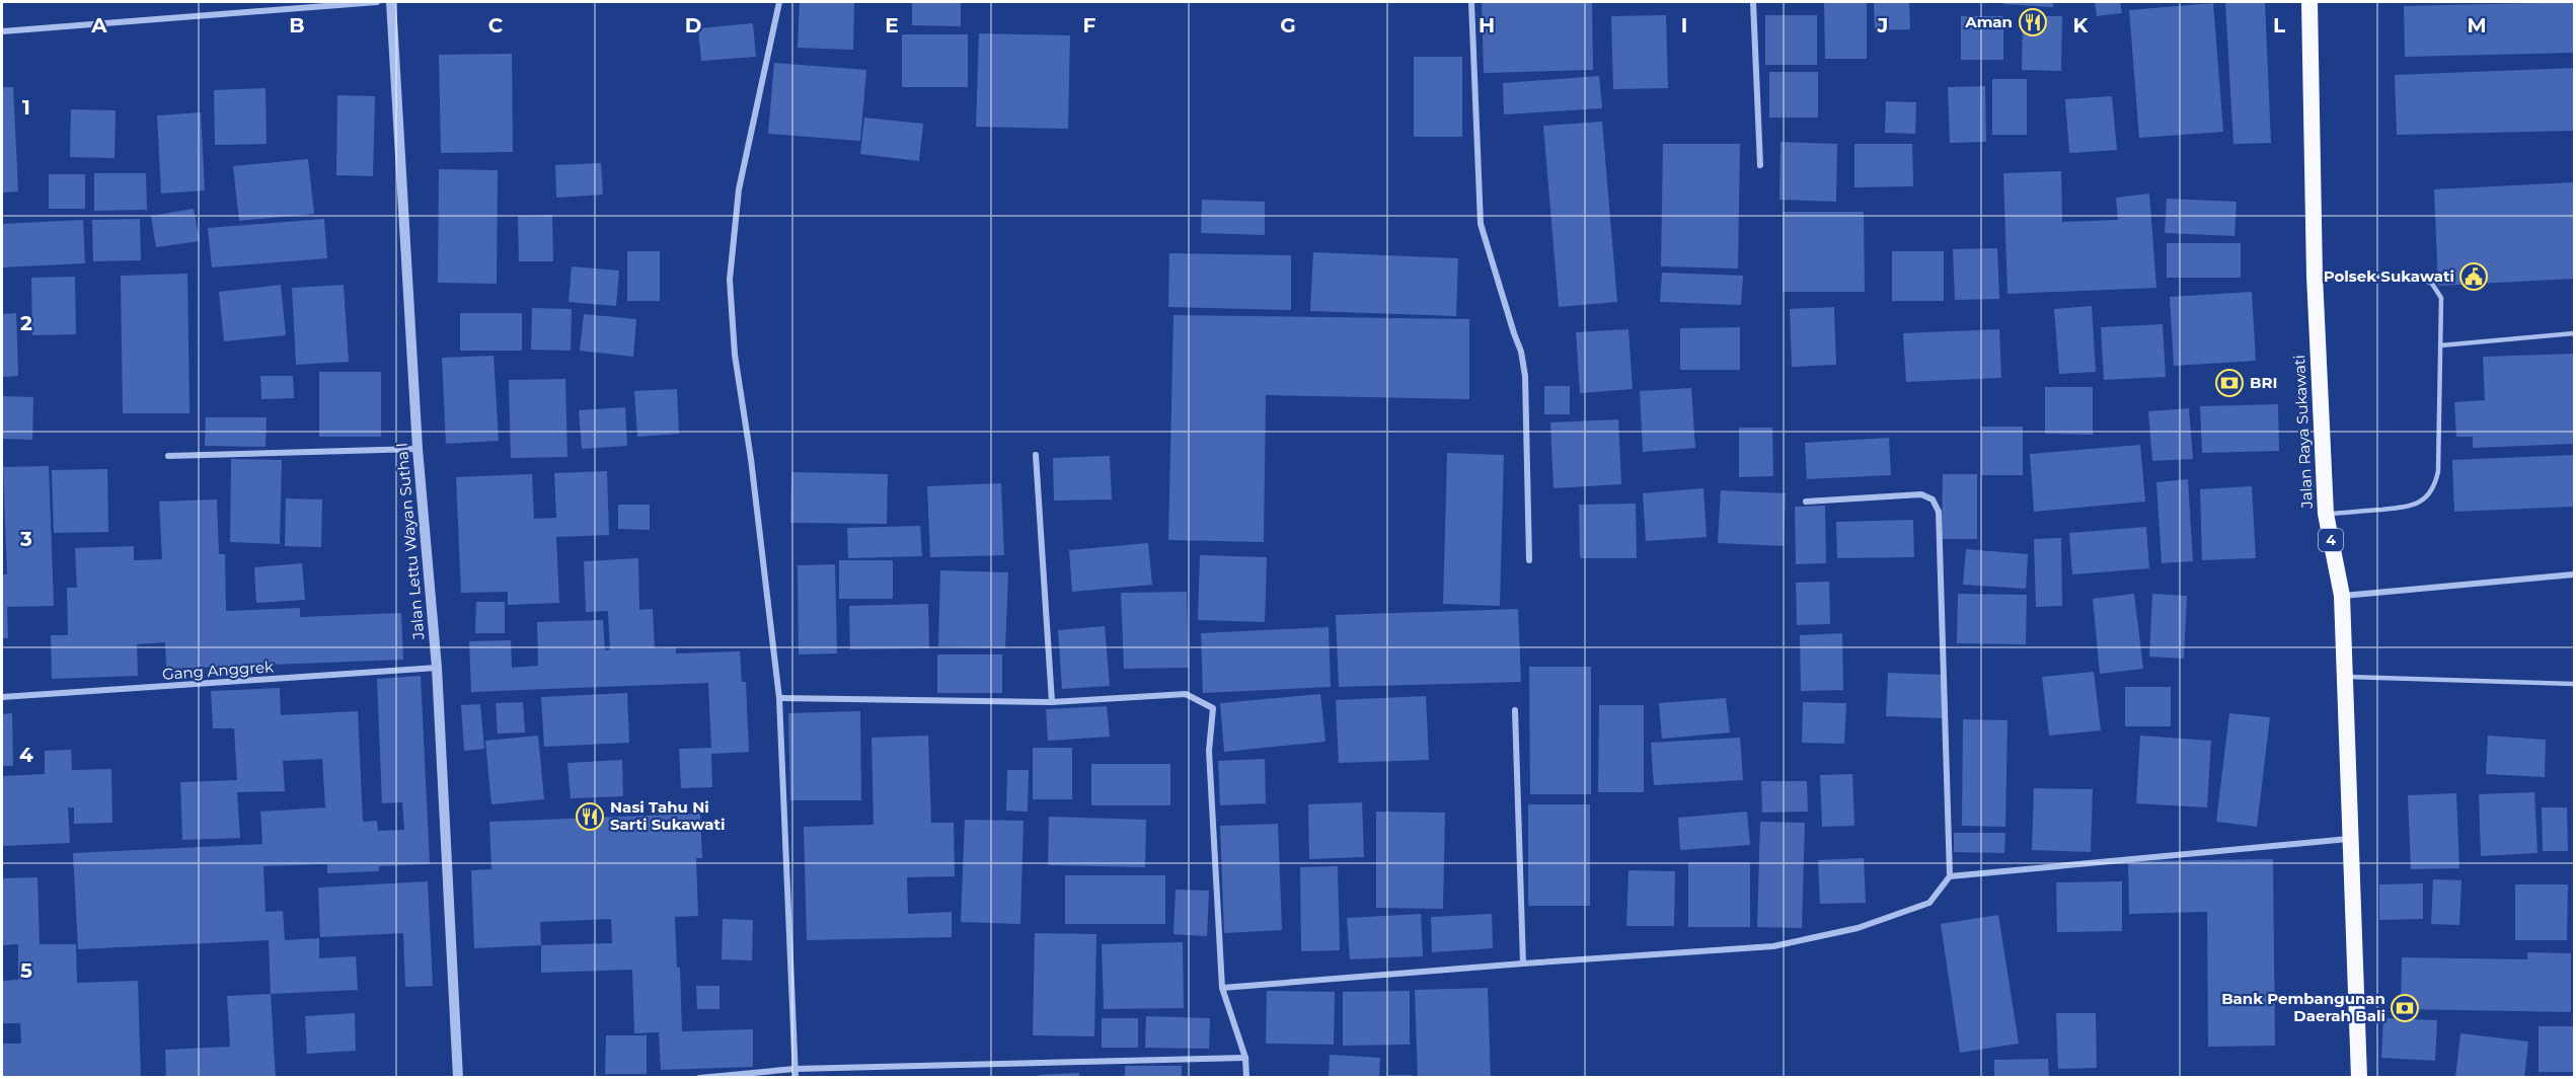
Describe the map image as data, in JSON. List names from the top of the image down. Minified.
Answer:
{"streets":{"highway":["Jalan Raya Sukawati","4"],"street":["Jalan Lettu Wayan Sutha I","Gang Anggrek"]},"crossings":[["Jalan Lettu Wayan Sutha I","Gang Anggrek"]],"places":{"restaurant":["Aman","Nasi Tahu Ni Sarti Sukawati"],"public building":["Polsek Sukawati"],"bank":["BRI","Bank Pembangunan Daerah Bali"]},"grid":{"columns":["A","B","C","D","E","F","G","H","I","J","K","L","M"],"rows":["1","2","3","4","5"]}}
